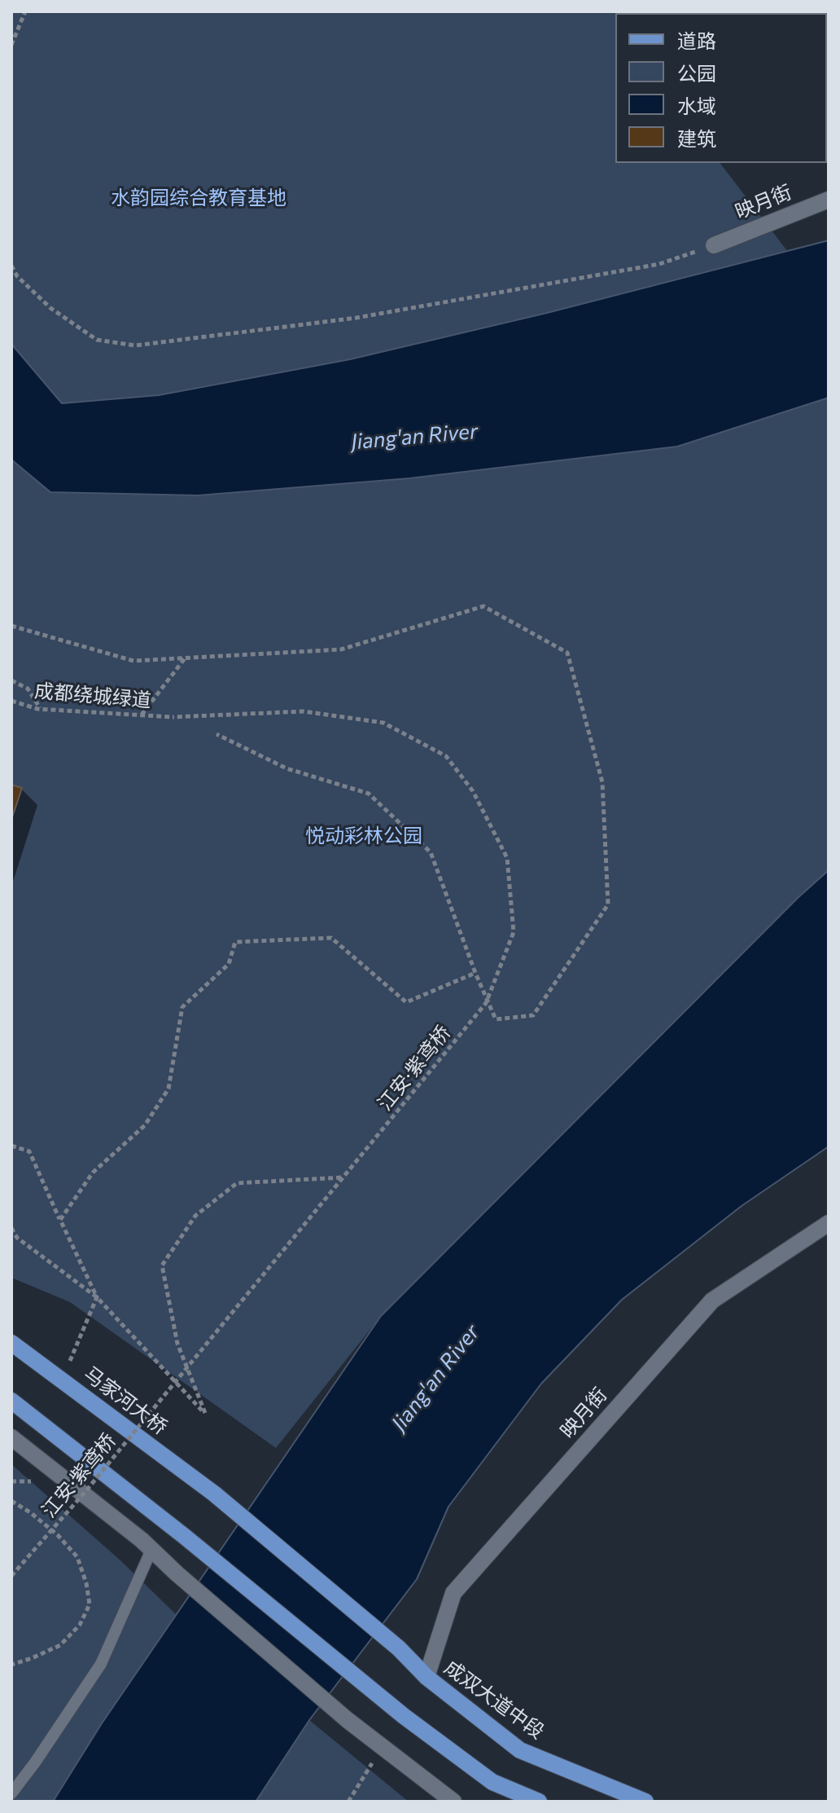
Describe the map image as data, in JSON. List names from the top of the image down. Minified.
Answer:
{"streets":{"main road":["马家河大桥","成双大道中段"],"street":["映月街"],"path":["成都绕城绿道","江安·紫鸢桥"]},"crossings":[["映月街","成双大道中段"],["成都绕城绿道","江安·紫鸢桥"],["马家河大桥","成双大道中段"]],"water":["Jiang'an River"],"parks":["水韵园综合教育基地","悦动彩林公园"],"legend":["道路","公园","水域","建筑"]}
